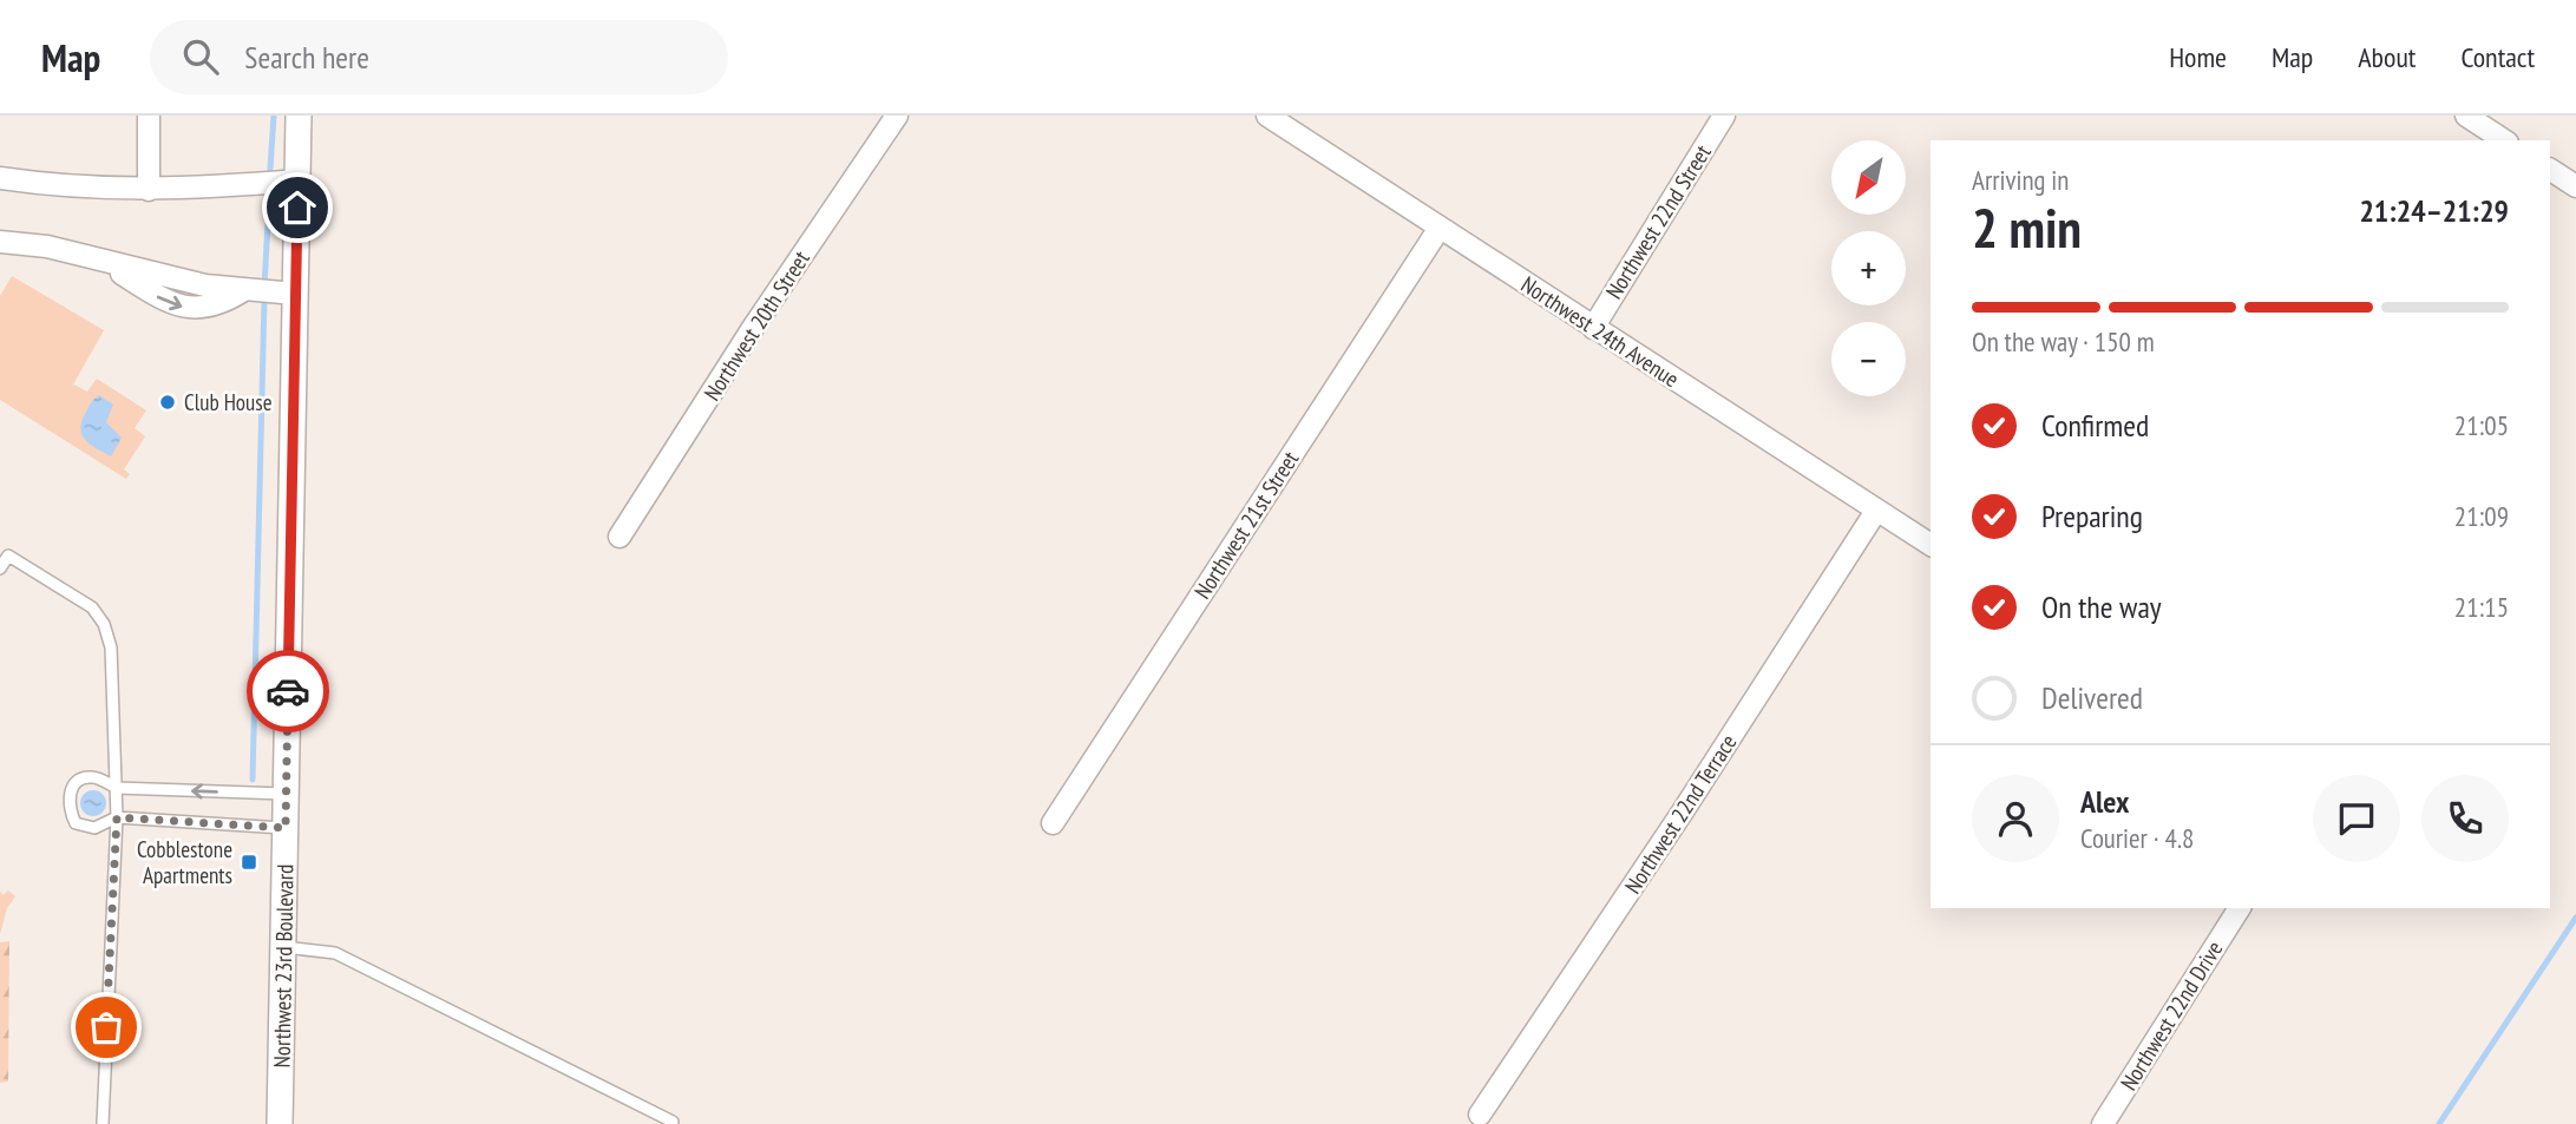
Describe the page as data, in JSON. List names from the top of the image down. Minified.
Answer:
{"streets":{"street":["Northwest 22nd Street","Northwest 20th Street","Northwest 24th Avenue","Northwest 21st Street","Northwest 22nd Terrace","Northwest 23rd Boulevard","Northwest 22nd Drive"]},"crossings":[["Northwest 22nd Street","Northwest 24th Avenue"],["Northwest 24th Avenue","Northwest 21st Street"],["Northwest 24th Avenue","Northwest 22nd Terrace"]],"places":{"other":["Club House"],"transit":["Cobblestone Apartments"]},"north":"bottom left","page":{"header":"Map","search":"Search here","nav":["Home","Map","About","Contact"],"map_buttons":["+","−"],"heading":["2 min","Arriving in","21:24–21:29"],"panel":["Alex","Courier · 4.8"],"bar":"On the way · 150 m","list":[["Confirmed","21:05"],["Preparing","21:09"],["On the way","21:15"],"Delivered"]}}
